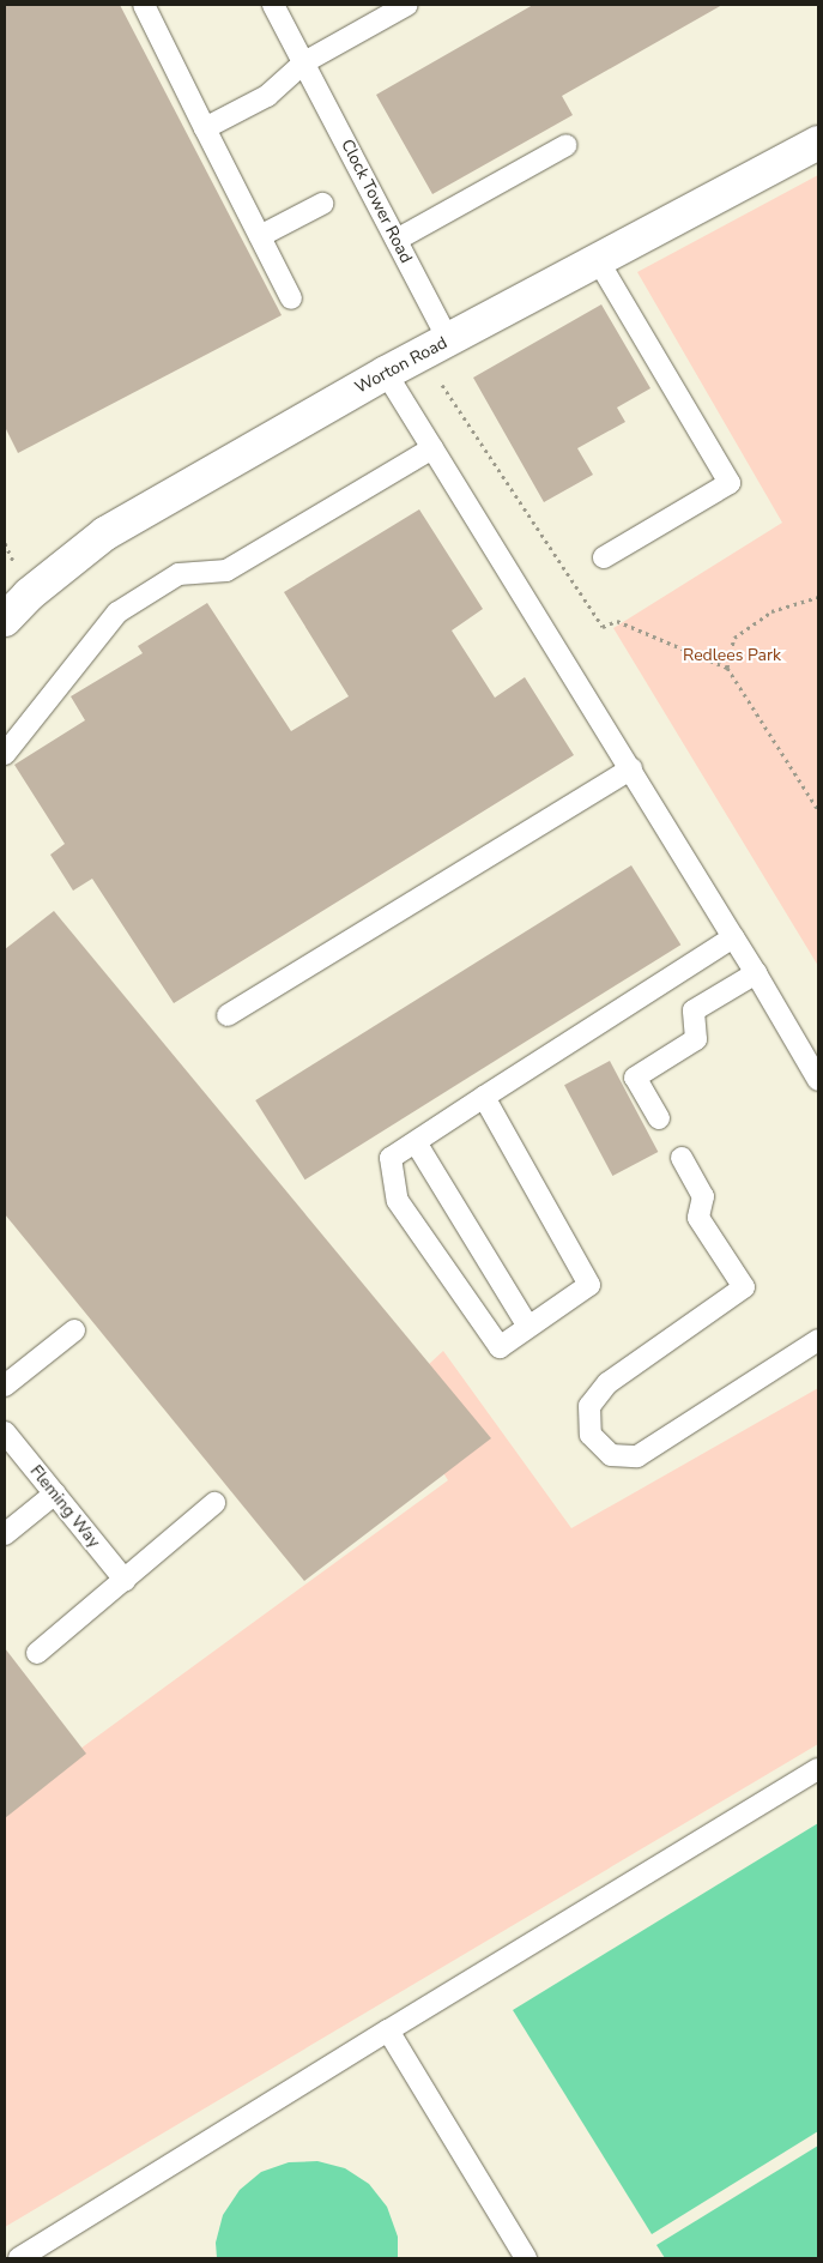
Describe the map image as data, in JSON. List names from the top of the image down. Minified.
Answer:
{"streets":{"street":["Worton Road"],"lane":["Clock Tower Road","Fleming Way"]},"crossings":[["Clock Tower Road","Worton Road"]],"parks":["Redlees Park"]}
